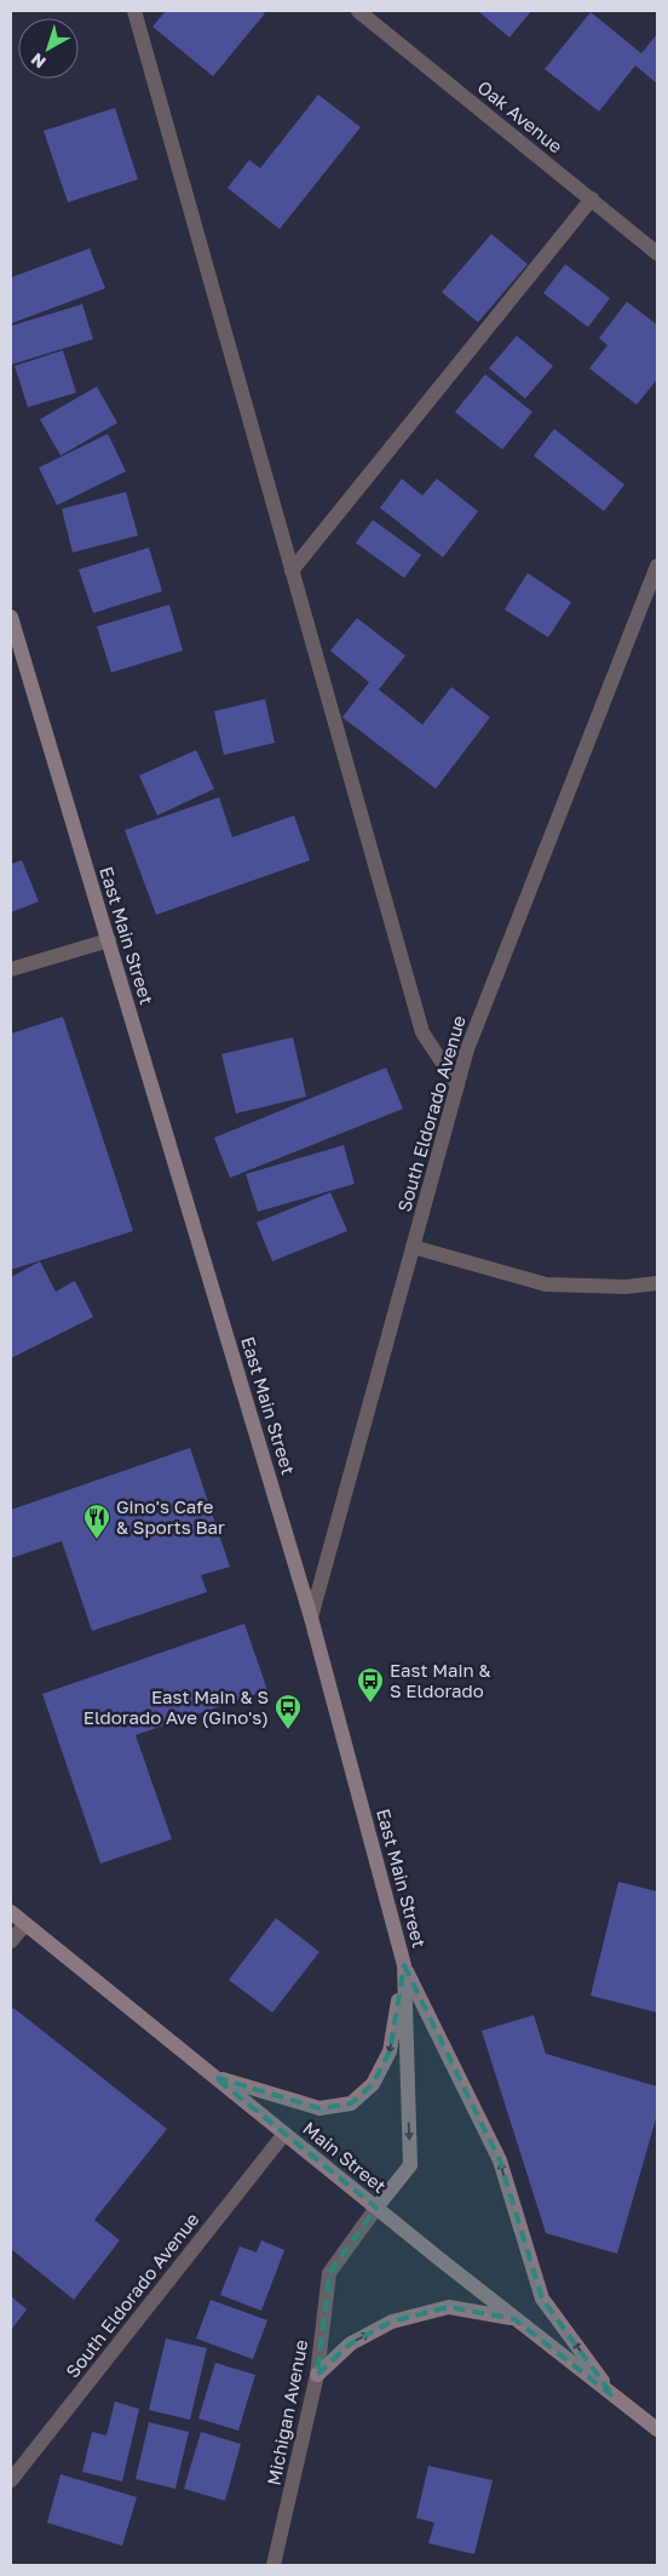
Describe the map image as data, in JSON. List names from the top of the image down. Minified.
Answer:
{"streets":{"street":["Oak Avenue","East Main Street","South Eldorado Avenue","Main Street","Michigan Avenue"]},"crossings":[["East Main Street","South Eldorado Avenue"],["East Main Street","Main Street"],["East Main Street","Michigan Avenue"],["South Eldorado Avenue","Main Street"],["Main Street","Michigan Avenue"]],"places":{"restaurant":["Gino's Cafe & Sports Bar"],"bus stop":["East Main & S Eldorado","East Main & S Eldorado Ave (Gino's)"]},"north":"bottom left"}
